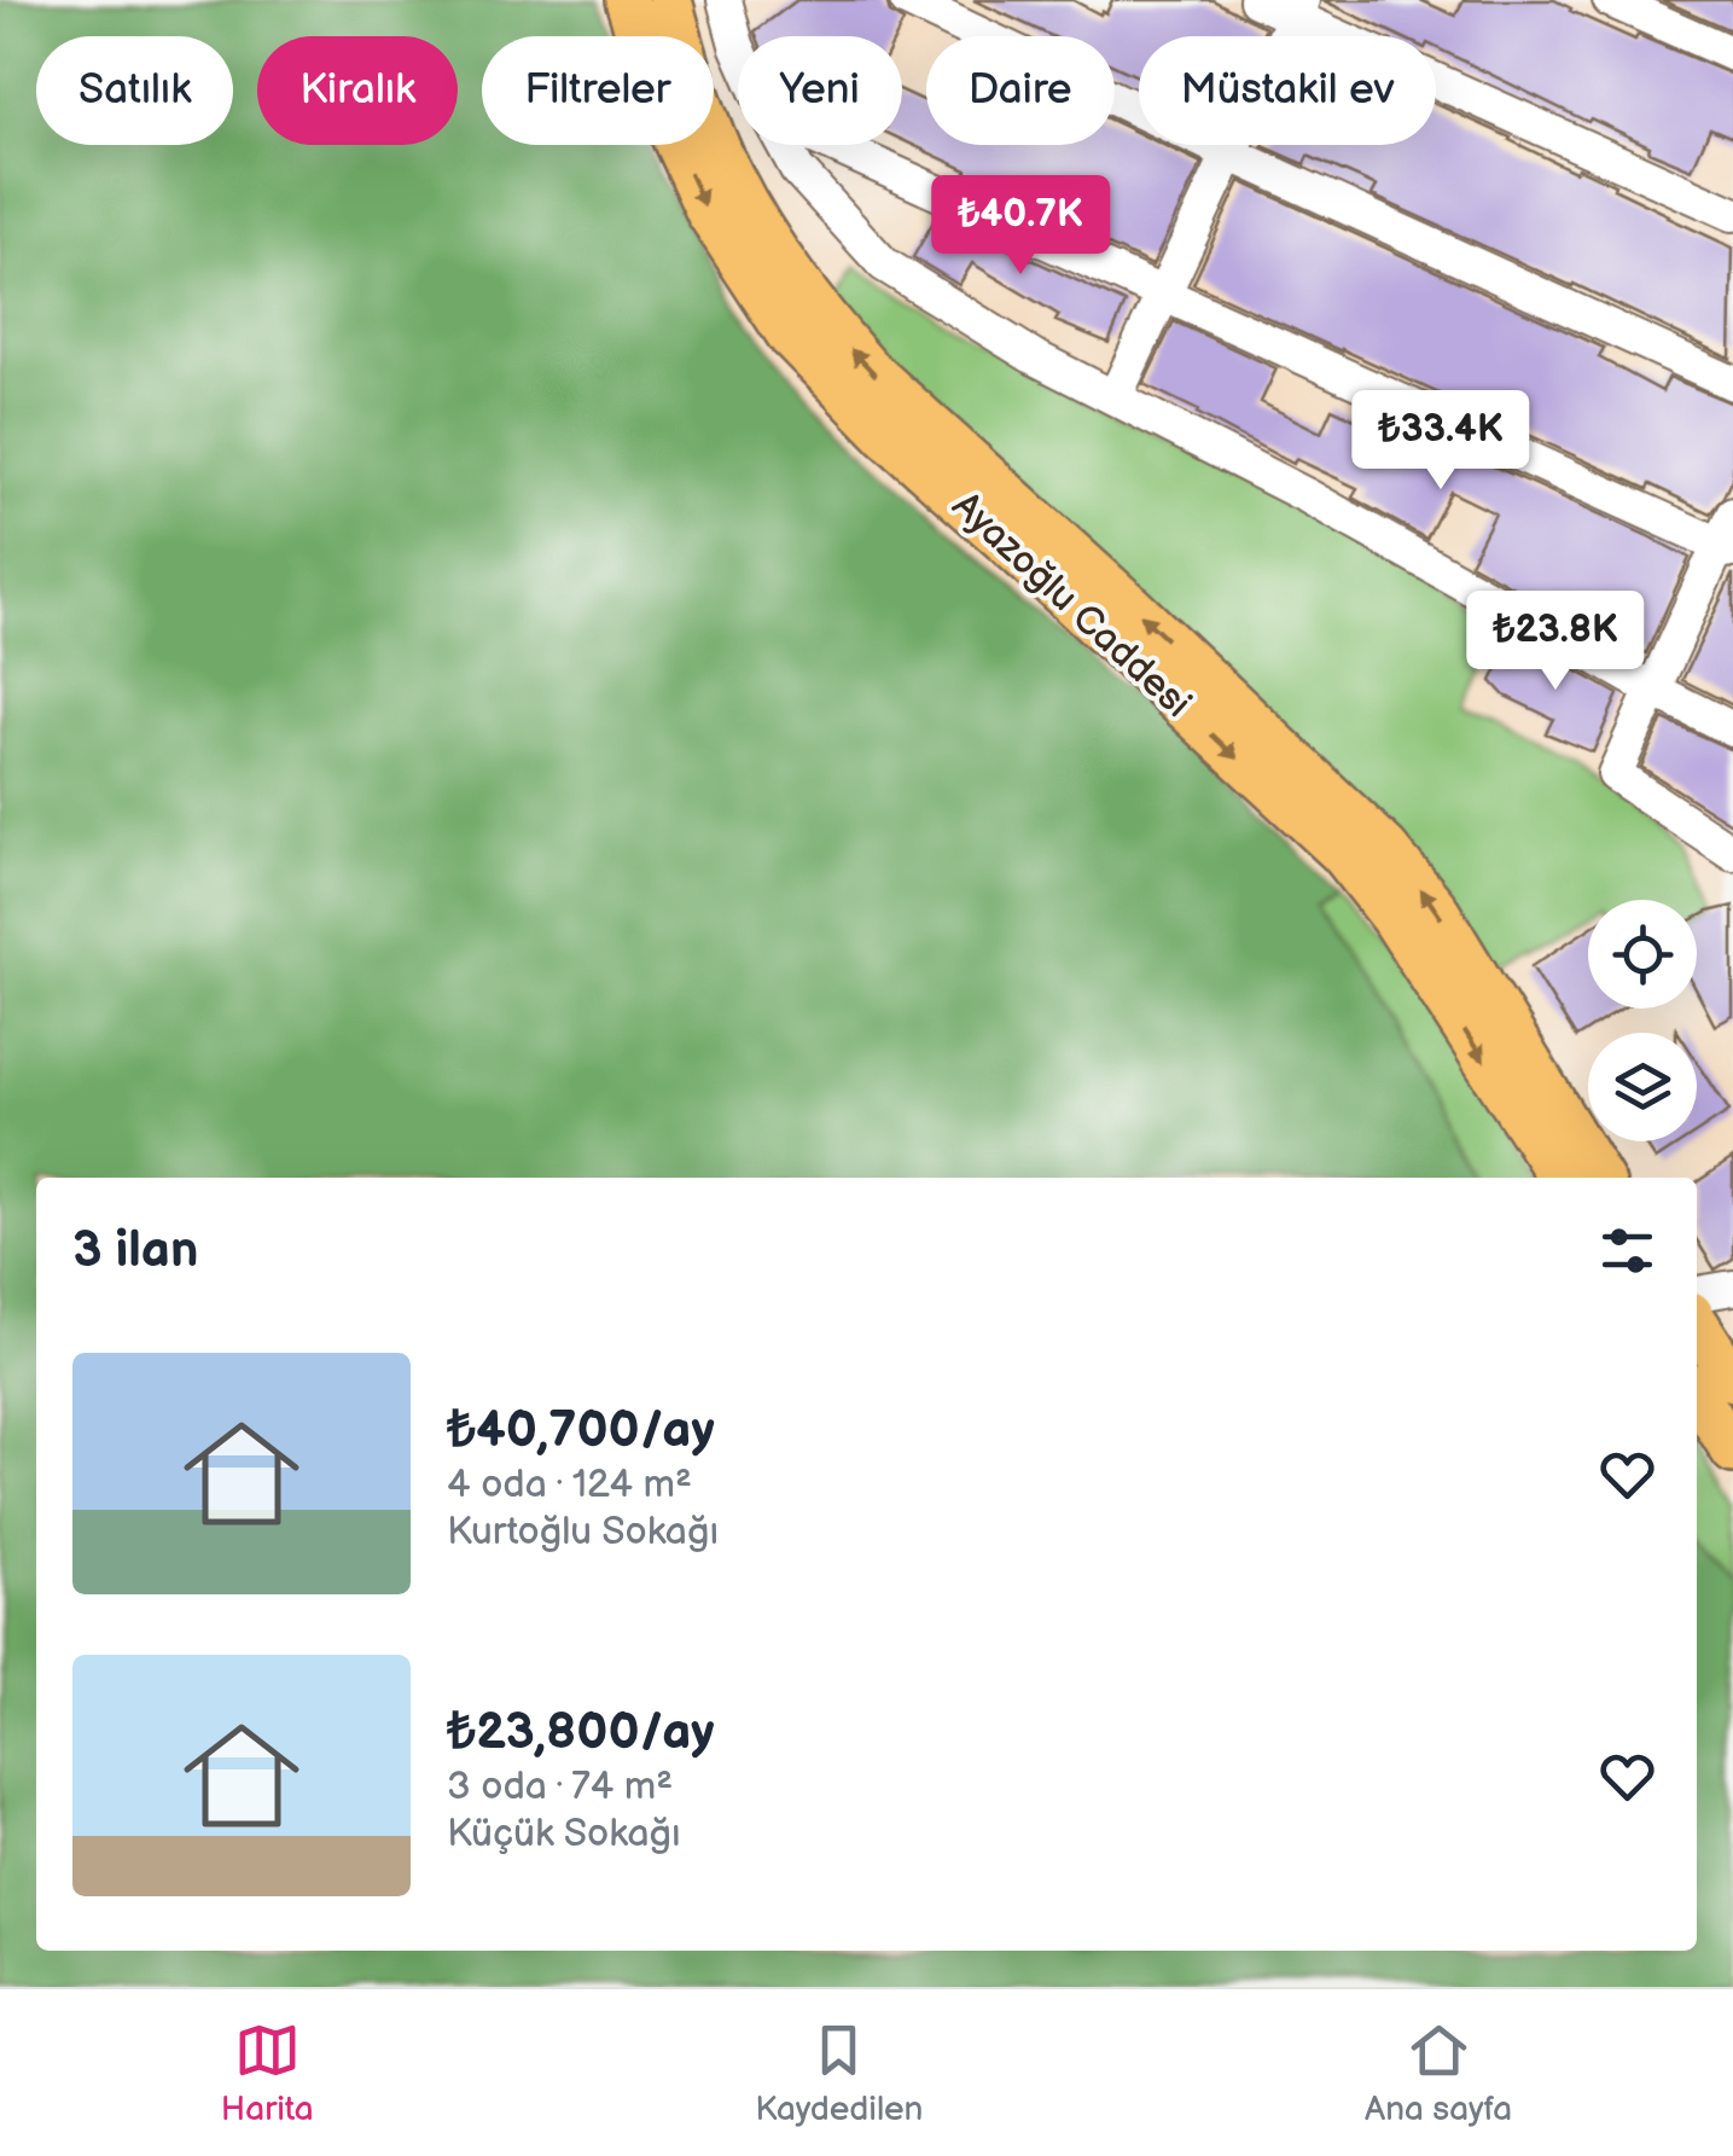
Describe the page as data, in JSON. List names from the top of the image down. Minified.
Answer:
{"streets":{"main road":["Ayazoğlu Caddesi"]},"page":{"chip":["Satılık","Kiralık","Filtreler","Yeni","Daire","Müstakil ev"],"price":["₺40.7K","₺33.4K","₺23.8K"],"heading":"3 ilan","list":[{"name":"₺40,700/ay","note":"4 oda · 124 m² · Kurtoğlu Sokağı"},{"name":"₺23,800/ay","note":"3 oda · 74 m² · Küçük Sokağı"}],"tabs":["Harita","Kaydedilen","Ana sayfa"]}}
